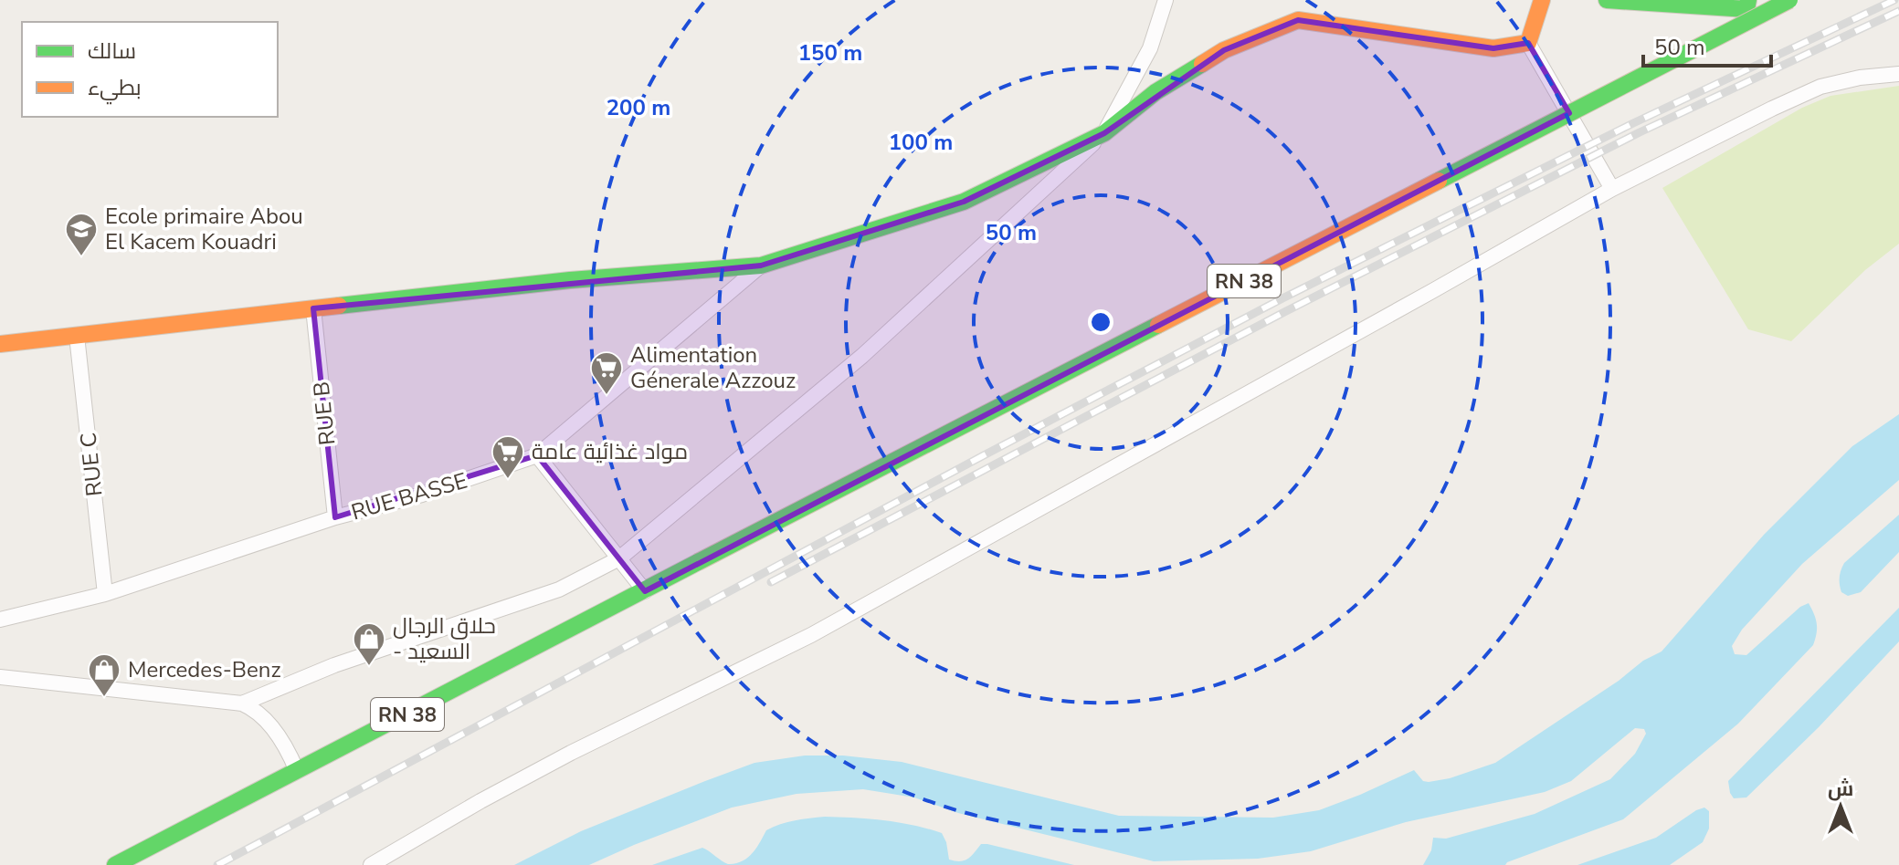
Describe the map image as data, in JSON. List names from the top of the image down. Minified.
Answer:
{"streets":{"main road":["RN 38"],"street":["RUE B","RUE C","RUE BASSE"]},"crossings":[["RUE B","RUE BASSE"],["RUE C","RUE BASSE"]],"places":{"school or university":["Ecole primaire Abou El Kacem Kouadri"],"supermarket":["Alimentation Génerale Azzouz","مواد غذائية عامة"],"shop":["حلاق الرجال - السعيد","Mercedes-Benz"]},"legend":["سالك","بطيء"],"scale_bar":"50 m","north":"top","rings":["150 m","200 m","100 m","50 m"]}
